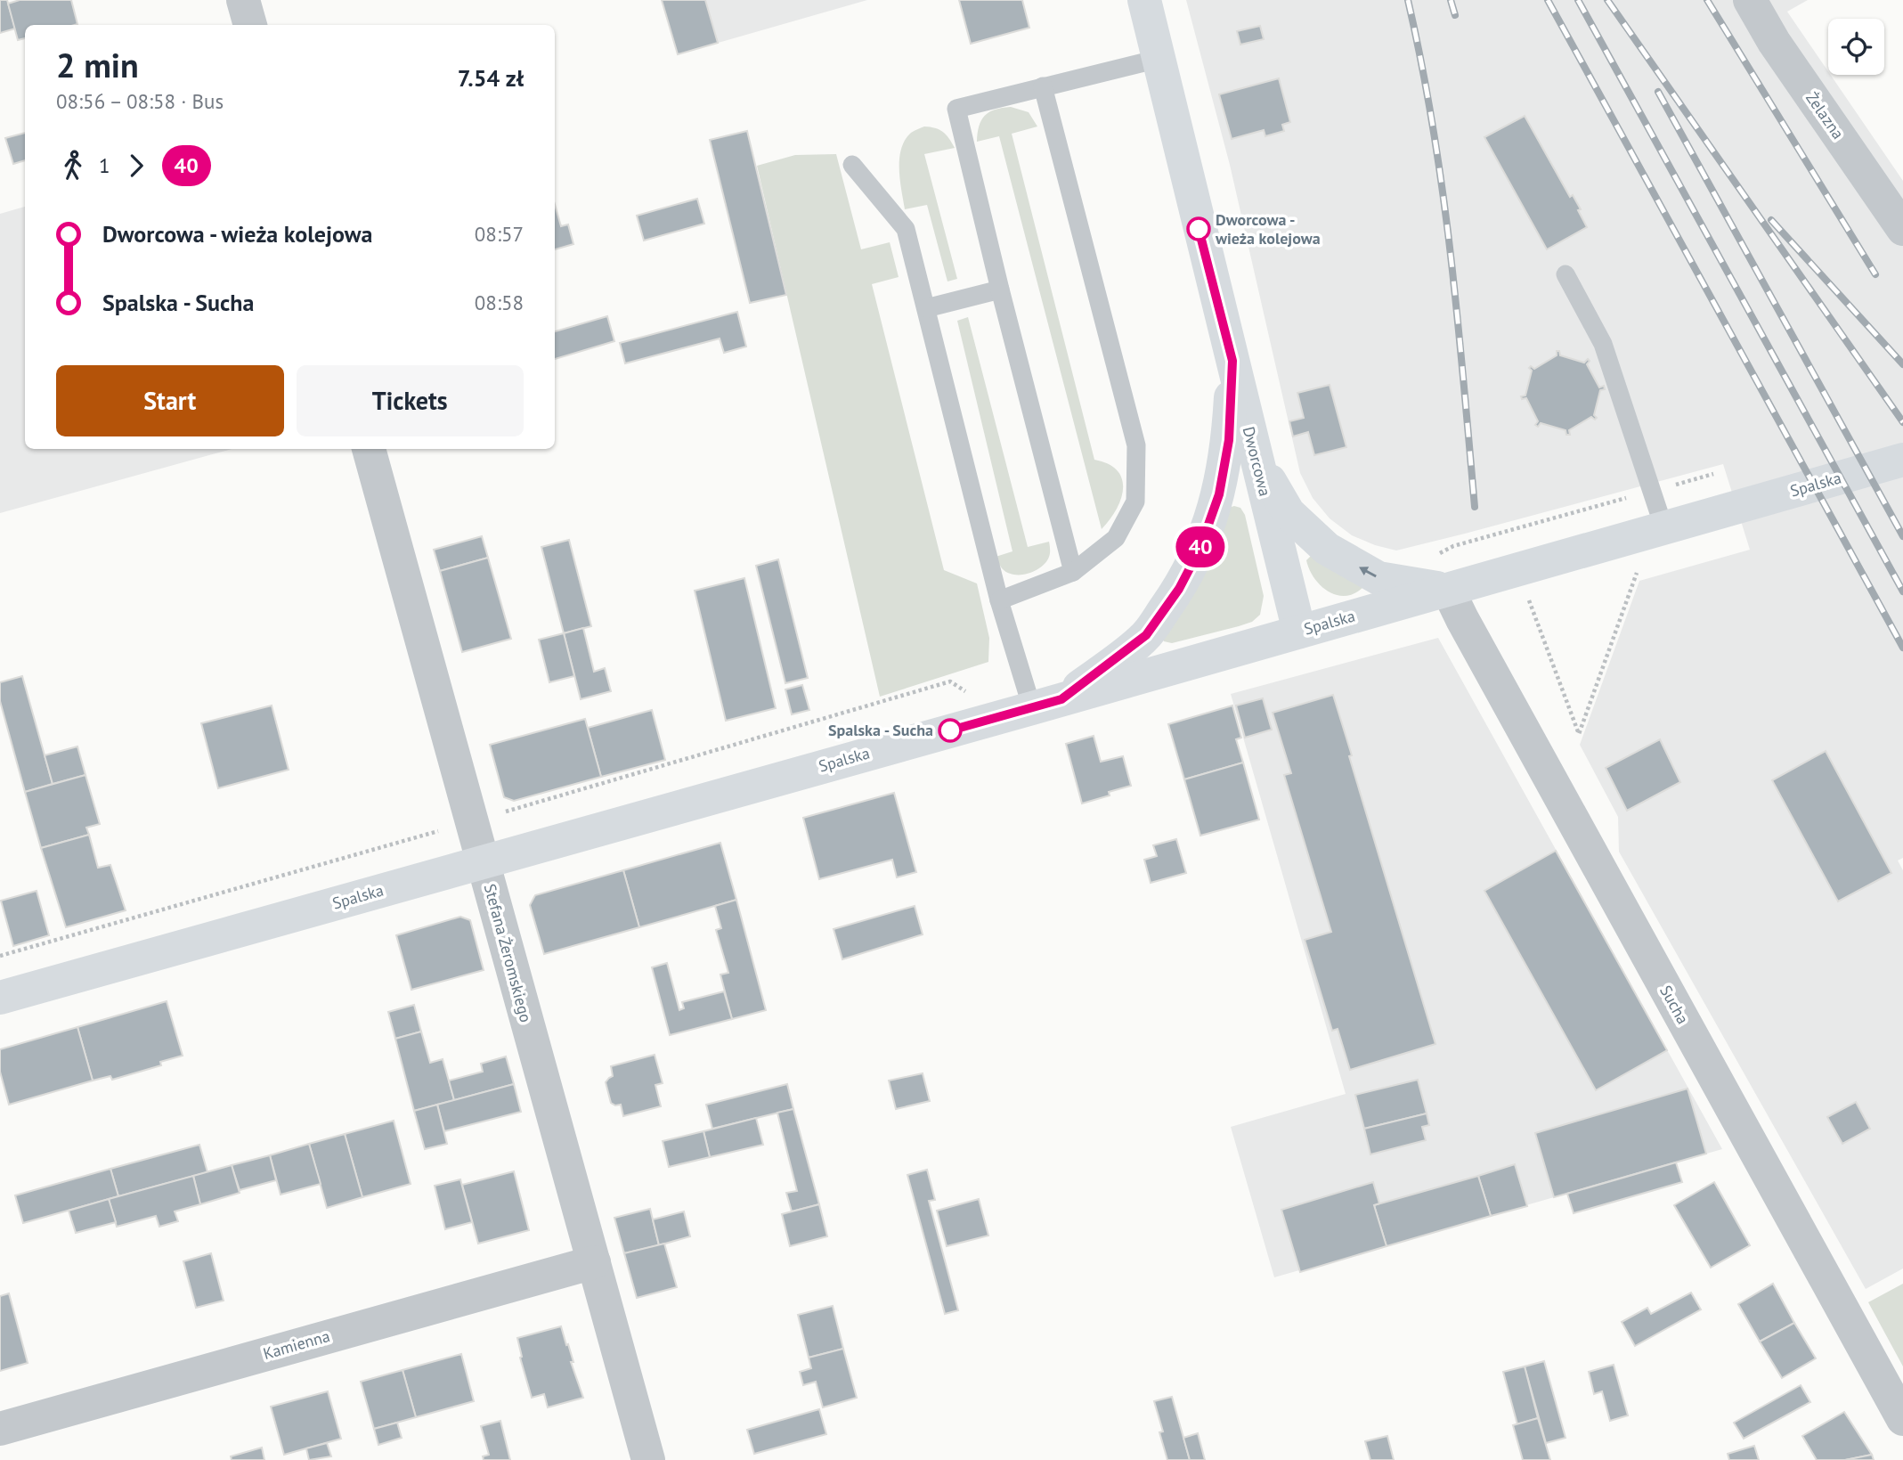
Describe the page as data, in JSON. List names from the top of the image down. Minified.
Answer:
{"streets":{"street":["Żelazna","Dworcowa","Spalska","Stefana Żeromskiego","Sucha","Kamienna"]},"crossings":[["Dworcowa","Spalska"],["Spalska","Stefana Żeromskiego"],["Spalska","Sucha"],["Stefana Żeromskiego","Kamienna"]],"places":["Dworcowa - wieża kolejowa","Spalska - Sucha"],"lines":["bus line 40"],"page":{"on_map":"40","heading":["2 min","08:56 – 08:58 · Bus","7.54 zł"],"legs":["1","40"],"list":[{"name":"Dworcowa - wieża kolejowa","value":"08:57"},{"name":"Spalska - Sucha","value":"08:58"}],"buttons":["Start","Tickets"]}}
